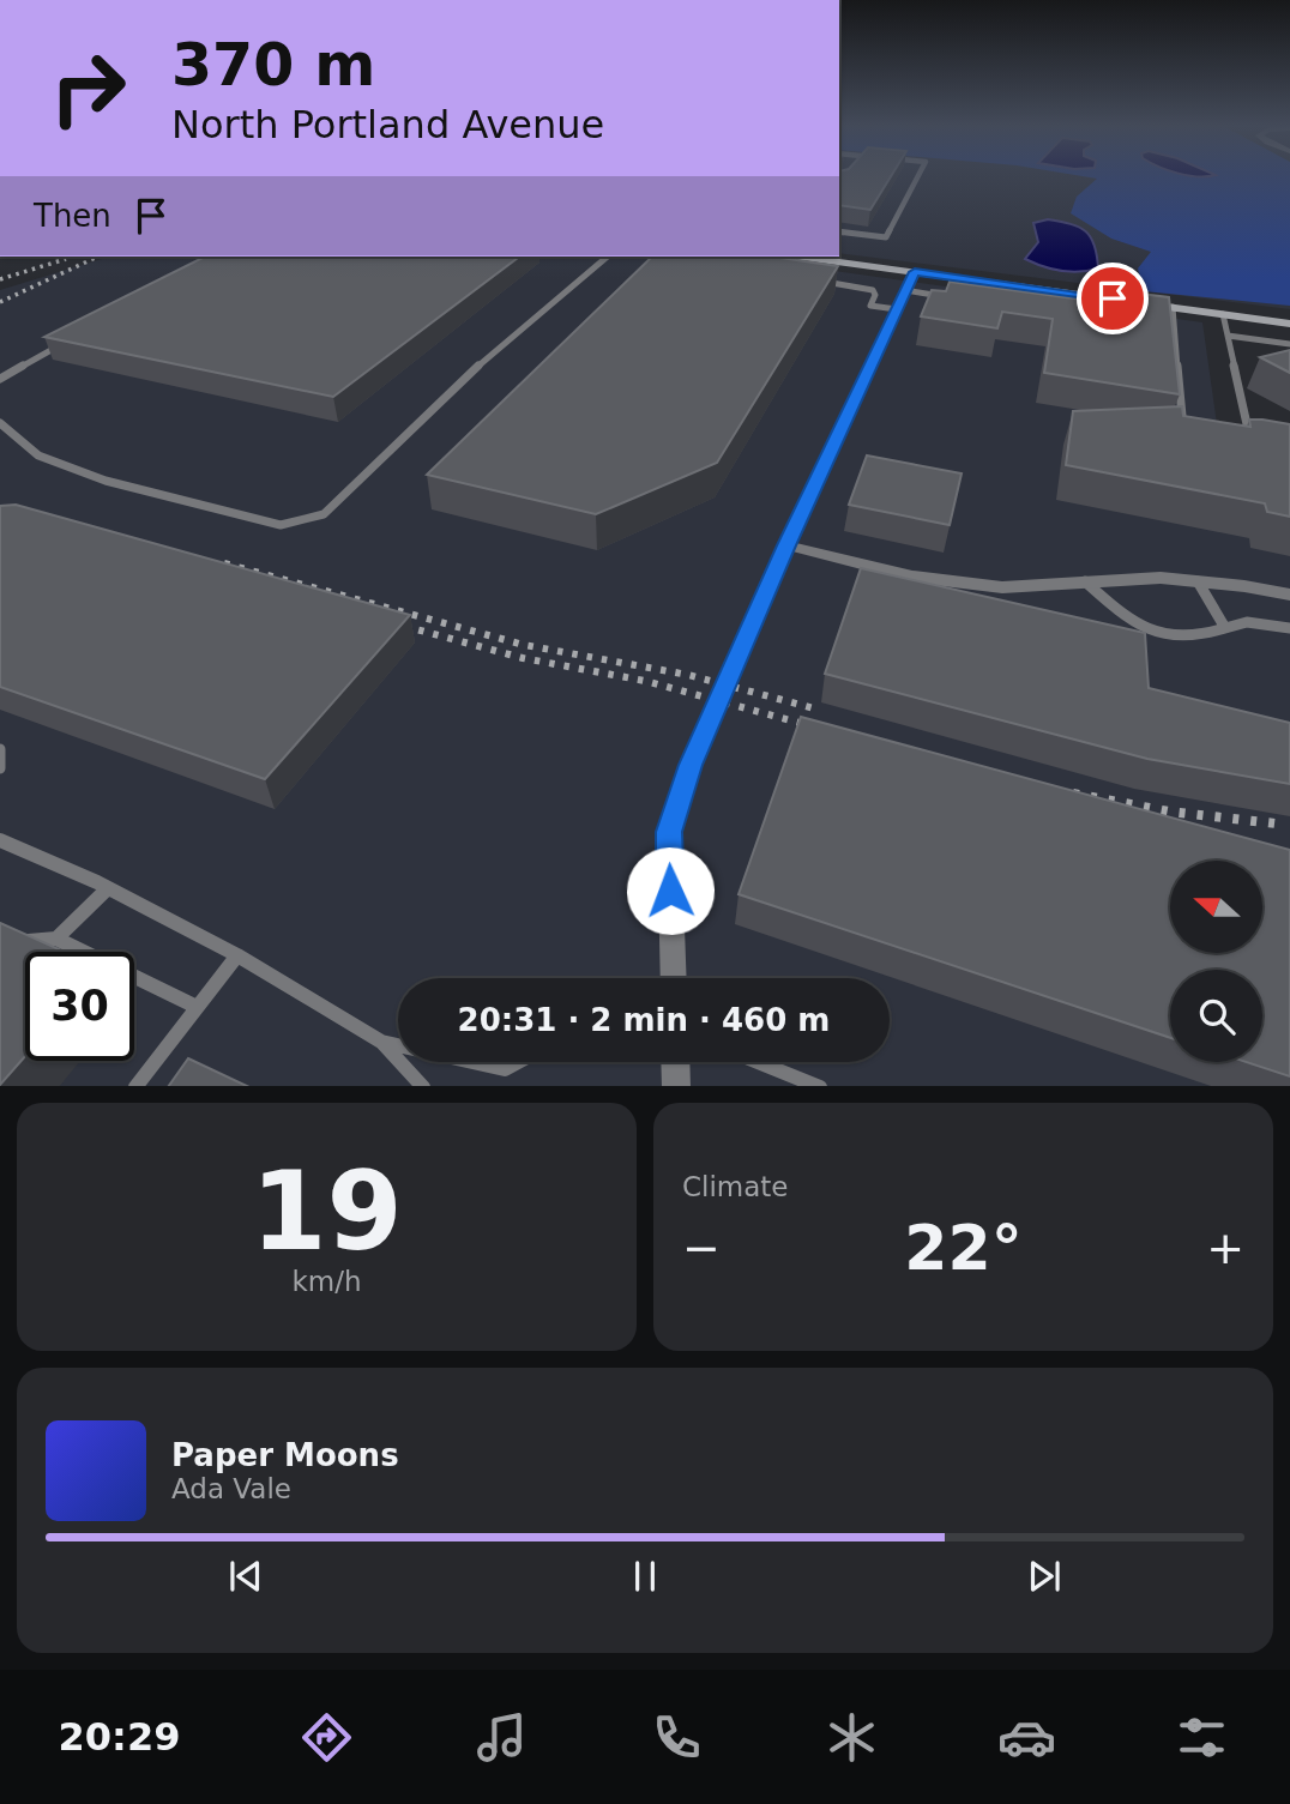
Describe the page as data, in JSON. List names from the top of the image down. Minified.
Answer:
{"north":"left","page":{"turn":["370 m","North Portland Avenue"],"then":"Then","limit":"30","trip":"20:31 · 2 min · 460 m","tile":[["19","km/h"],"Climate"],"heat":["−","22°","+"],"song":["Paper Moons","Ada Vale"],"tabs":"20:29"}}
